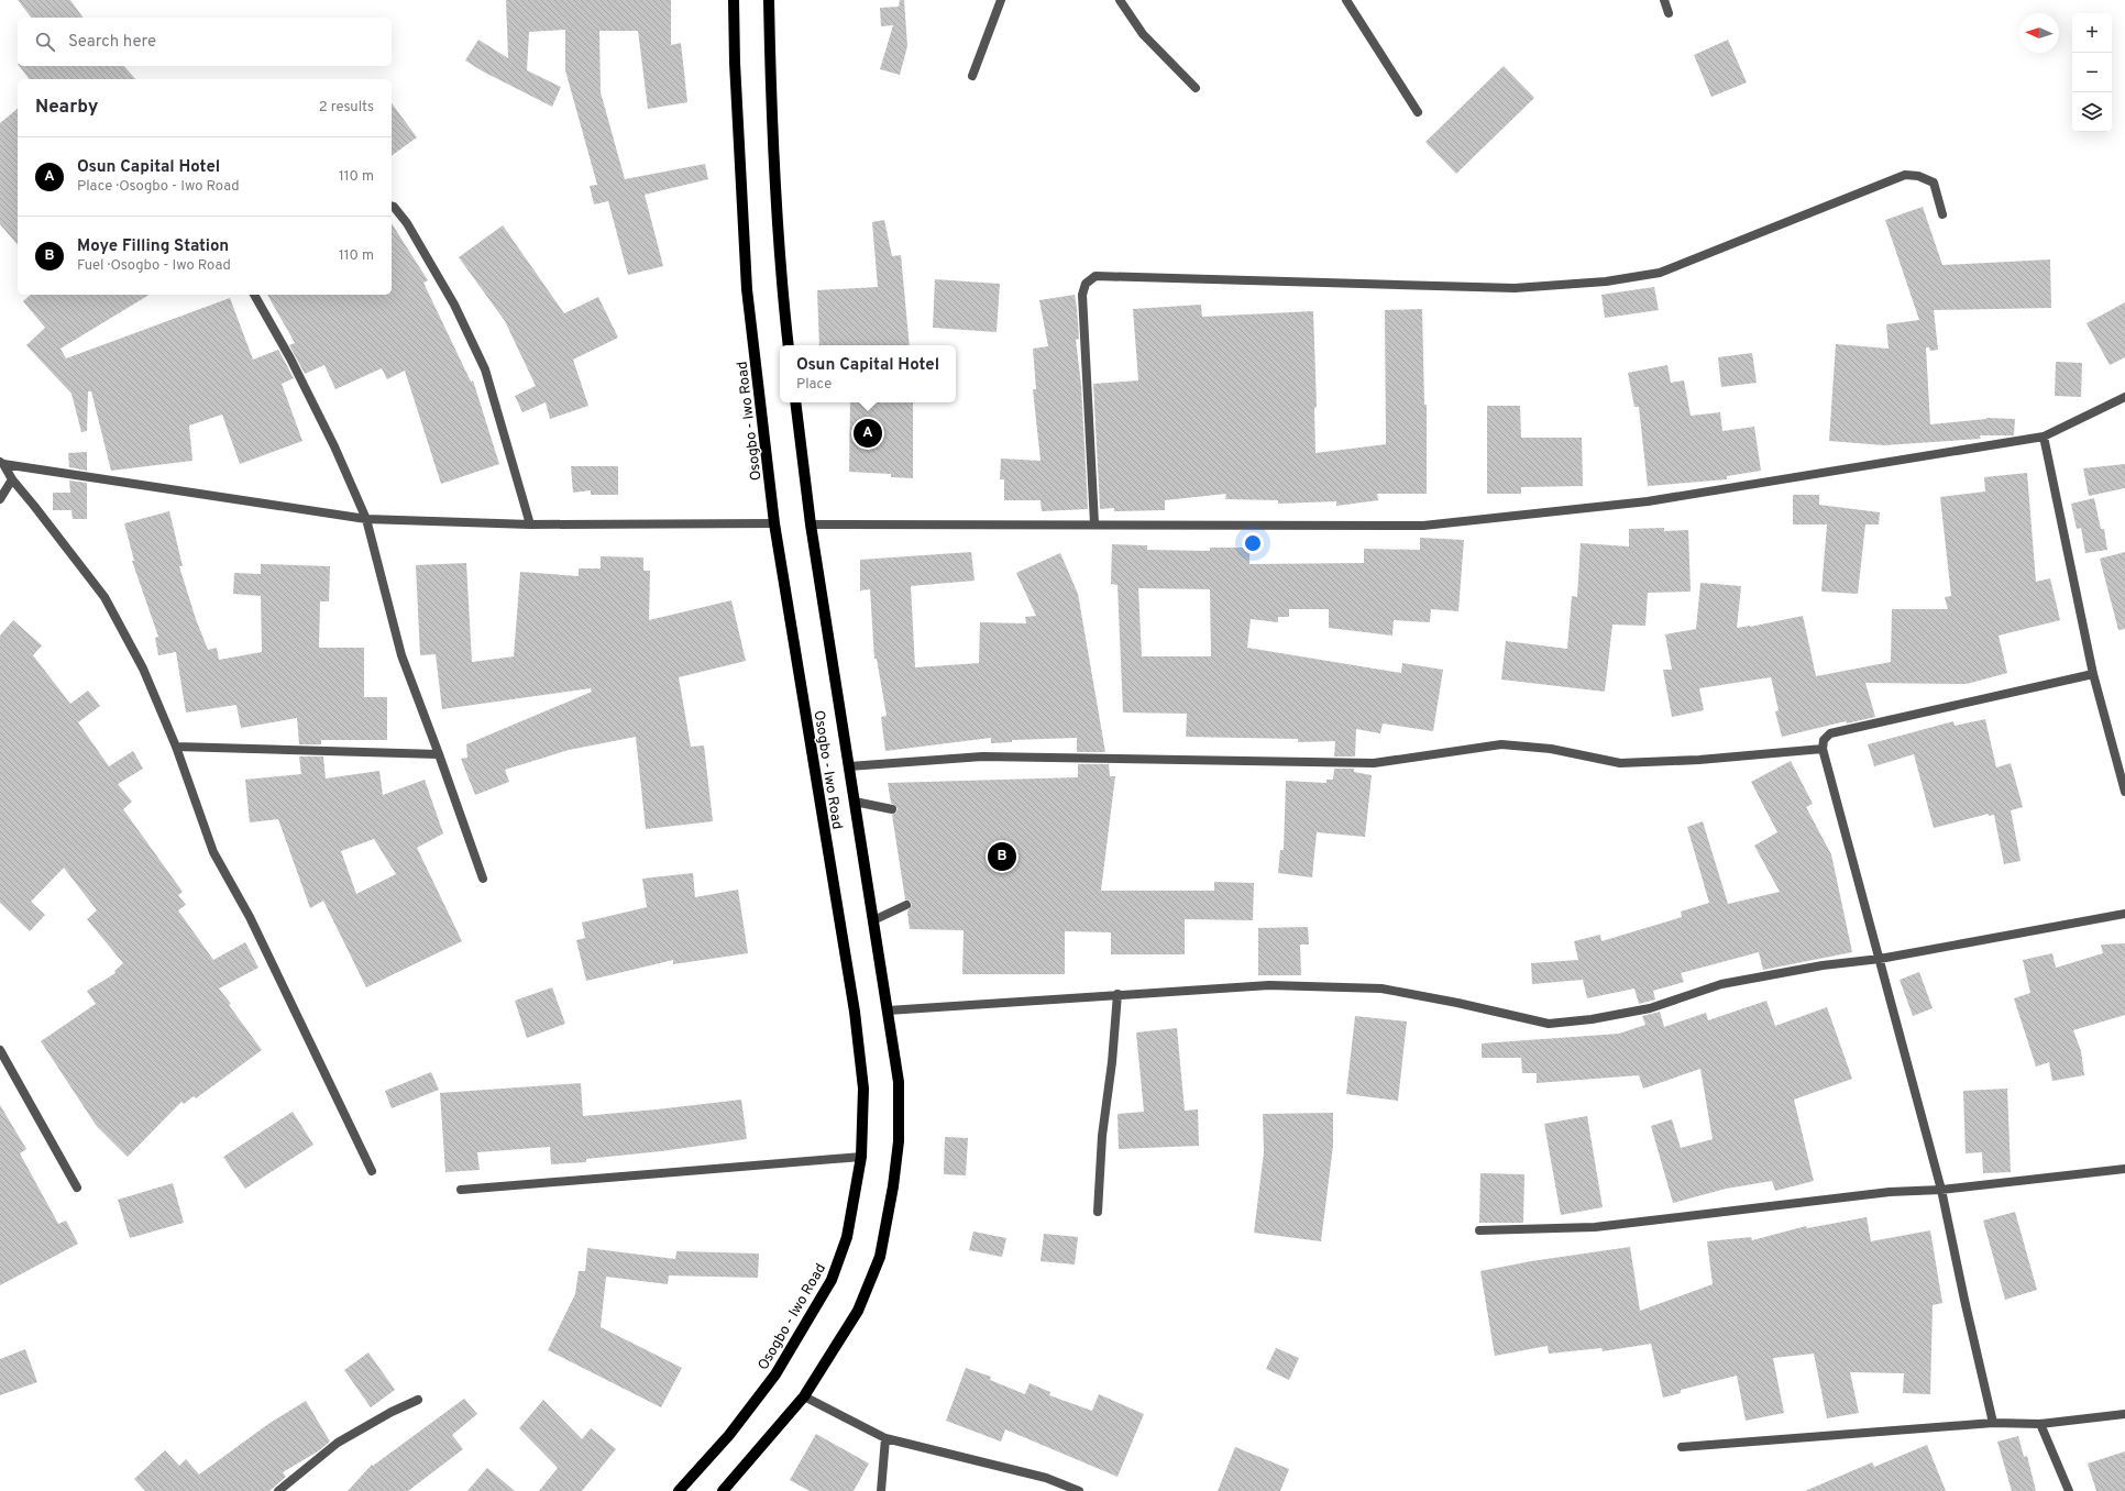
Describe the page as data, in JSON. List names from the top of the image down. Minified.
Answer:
{"streets":{"main road":["Osogbo - Iwo Road"]},"north":"left","page":{"map_buttons":["+","−"],"search":"Search here","heading":["Nearby","2 results"],"list":[{"mark":"A","name":"Osun Capital Hotel","note":"Place · Osogbo - Iwo Road","value":"110 m"},{"mark":"B","name":"Moye Filling Station","note":"Fuel · Osogbo - Iwo Road","value":"110 m"}],"popup":["Osun Capital Hotel","Place"],"pins":["A","B"]}}
